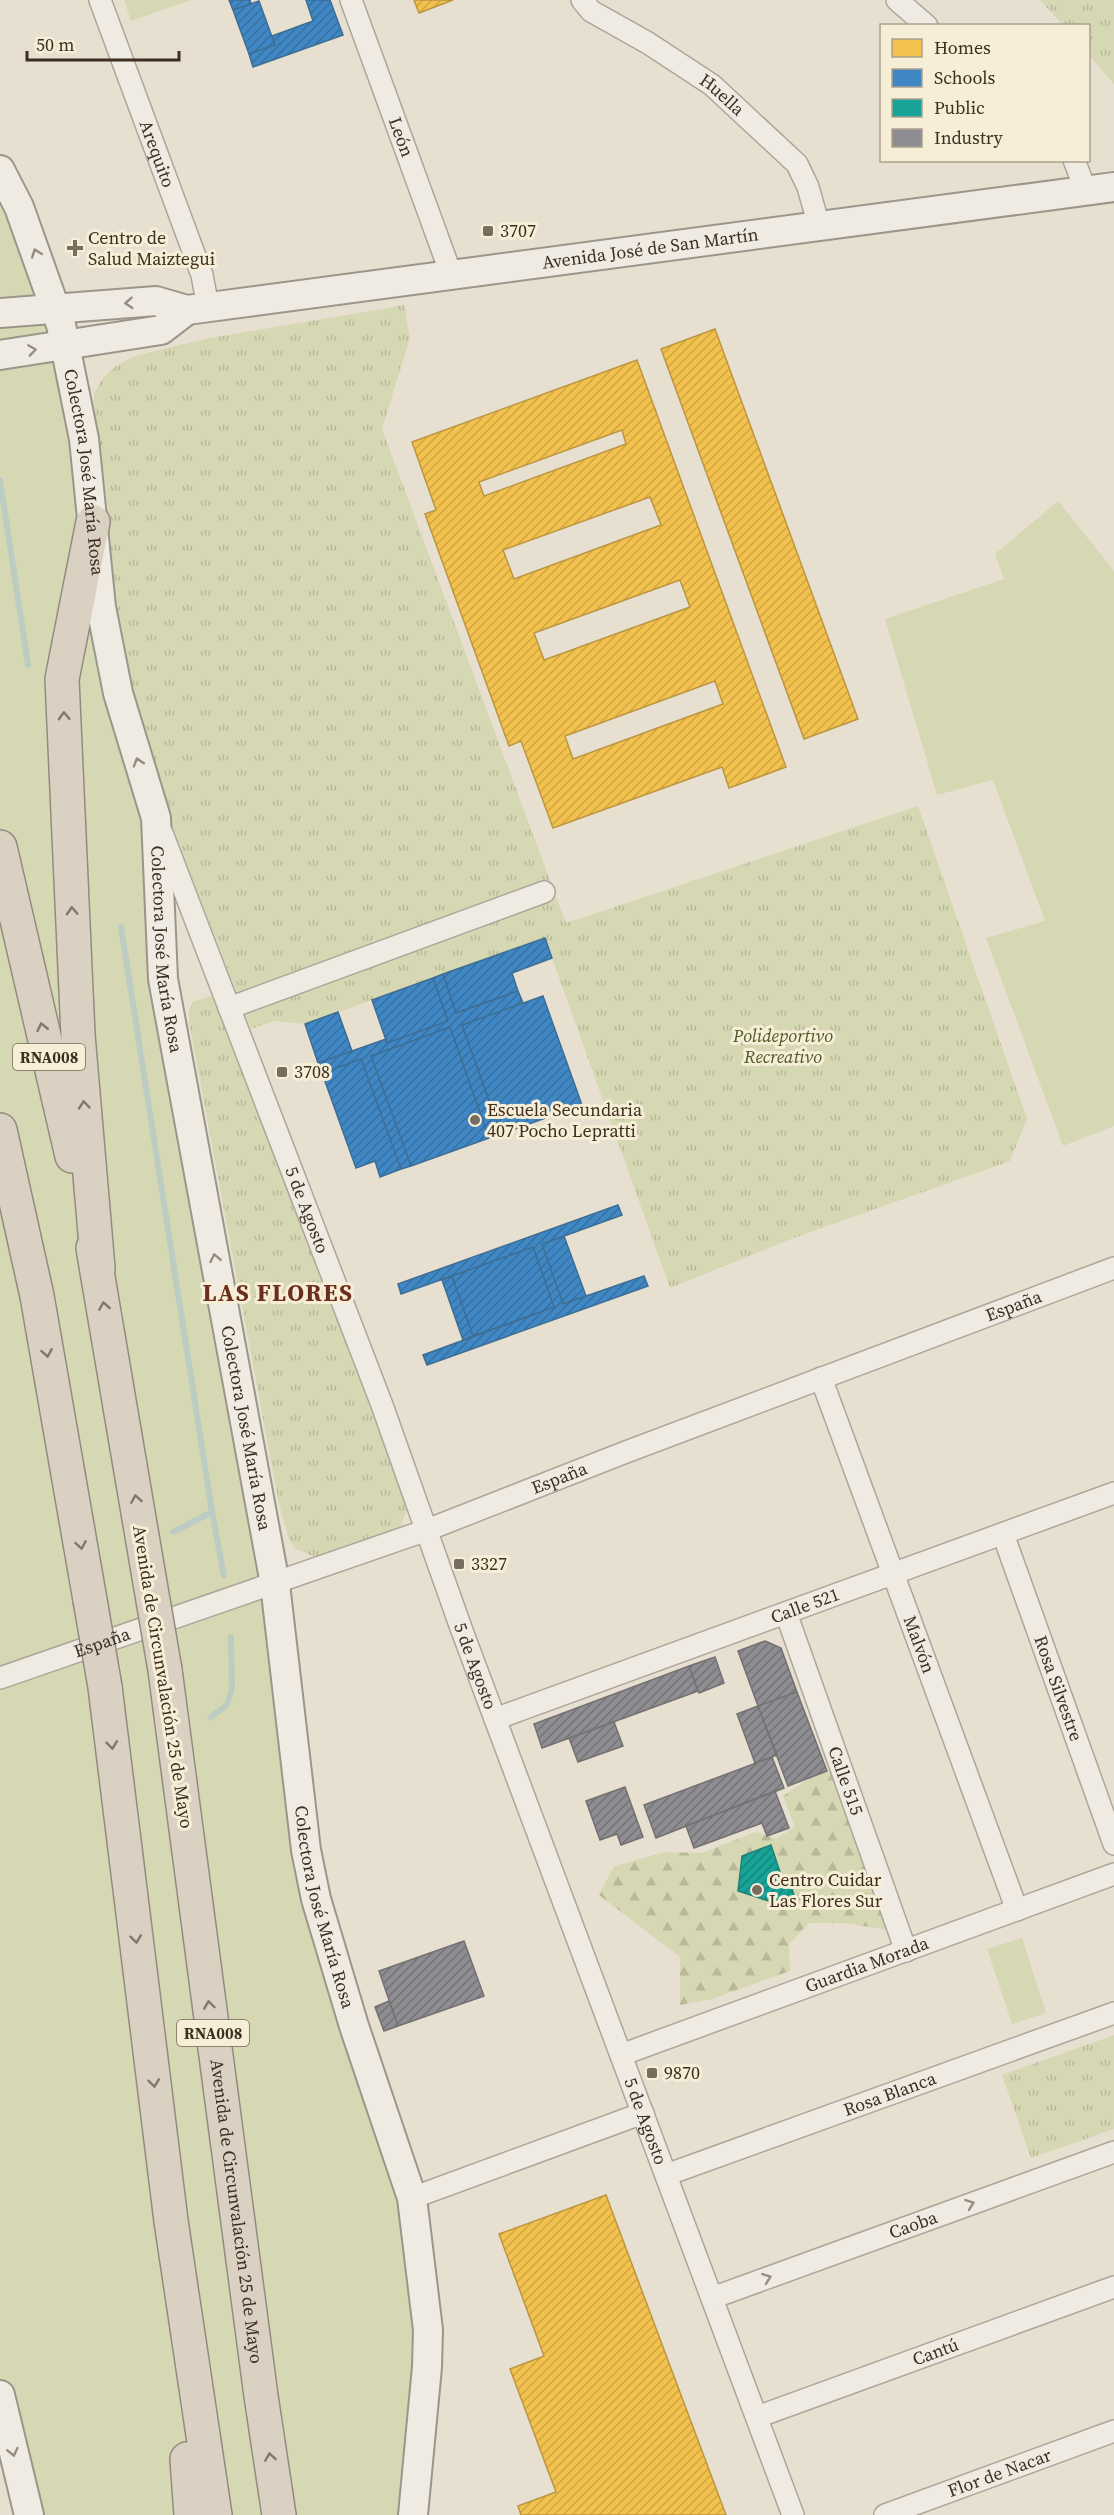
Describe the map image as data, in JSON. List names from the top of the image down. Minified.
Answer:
{"streets":{"highway":["RNA008","Avenida de Circunvalación 25 de Mayo"],"main road":["Avenida José de San Martín","Colectora José María Rosa"],"street":["Huella","León","Arequito","5 de Agosto","España","Calle 521","Malvón","Rosa Silvestre","Calle 515","Guardia Morada","Rosa Blanca","Caoba","Cantú","Flor de Nacar"]},"crossings":[["Huella","Avenida José de San Martín"],["León","Avenida José de San Martín"],["Arequito","Avenida José de San Martín"],["Avenida José de San Martín","Colectora José María Rosa"],["Colectora José María Rosa","5 de Agosto"],["Colectora José María Rosa","España"],["5 de Agosto","España"],["5 de Agosto","Calle 521"],["5 de Agosto","Guardia Morada"],["5 de Agosto","Rosa Blanca"],["5 de Agosto","Caoba"],["5 de Agosto","Cantú"],["España","Malvón"],["Calle 521","Malvón"],["Calle 521","Rosa Silvestre"],["Calle 521","Calle 515"],["Malvón","Guardia Morada"],["Calle 515","Guardia Morada"]],"one_way":["Colectora José María Rosa","Caoba"],"districts":["LAS FLORES"],"parks":["Polideportivo Recreativo"],"places":{"transit":["3707","3708","3327","9870"],"health":["Centro de Salud Maiztegui"],"other":["Escuela Secundaria 407 Pocho Lepratti","Centro Cuidar Las Flores Sur"]},"legend":["Homes","Schools","Public","Industry"],"scale_bar":"50 m"}
